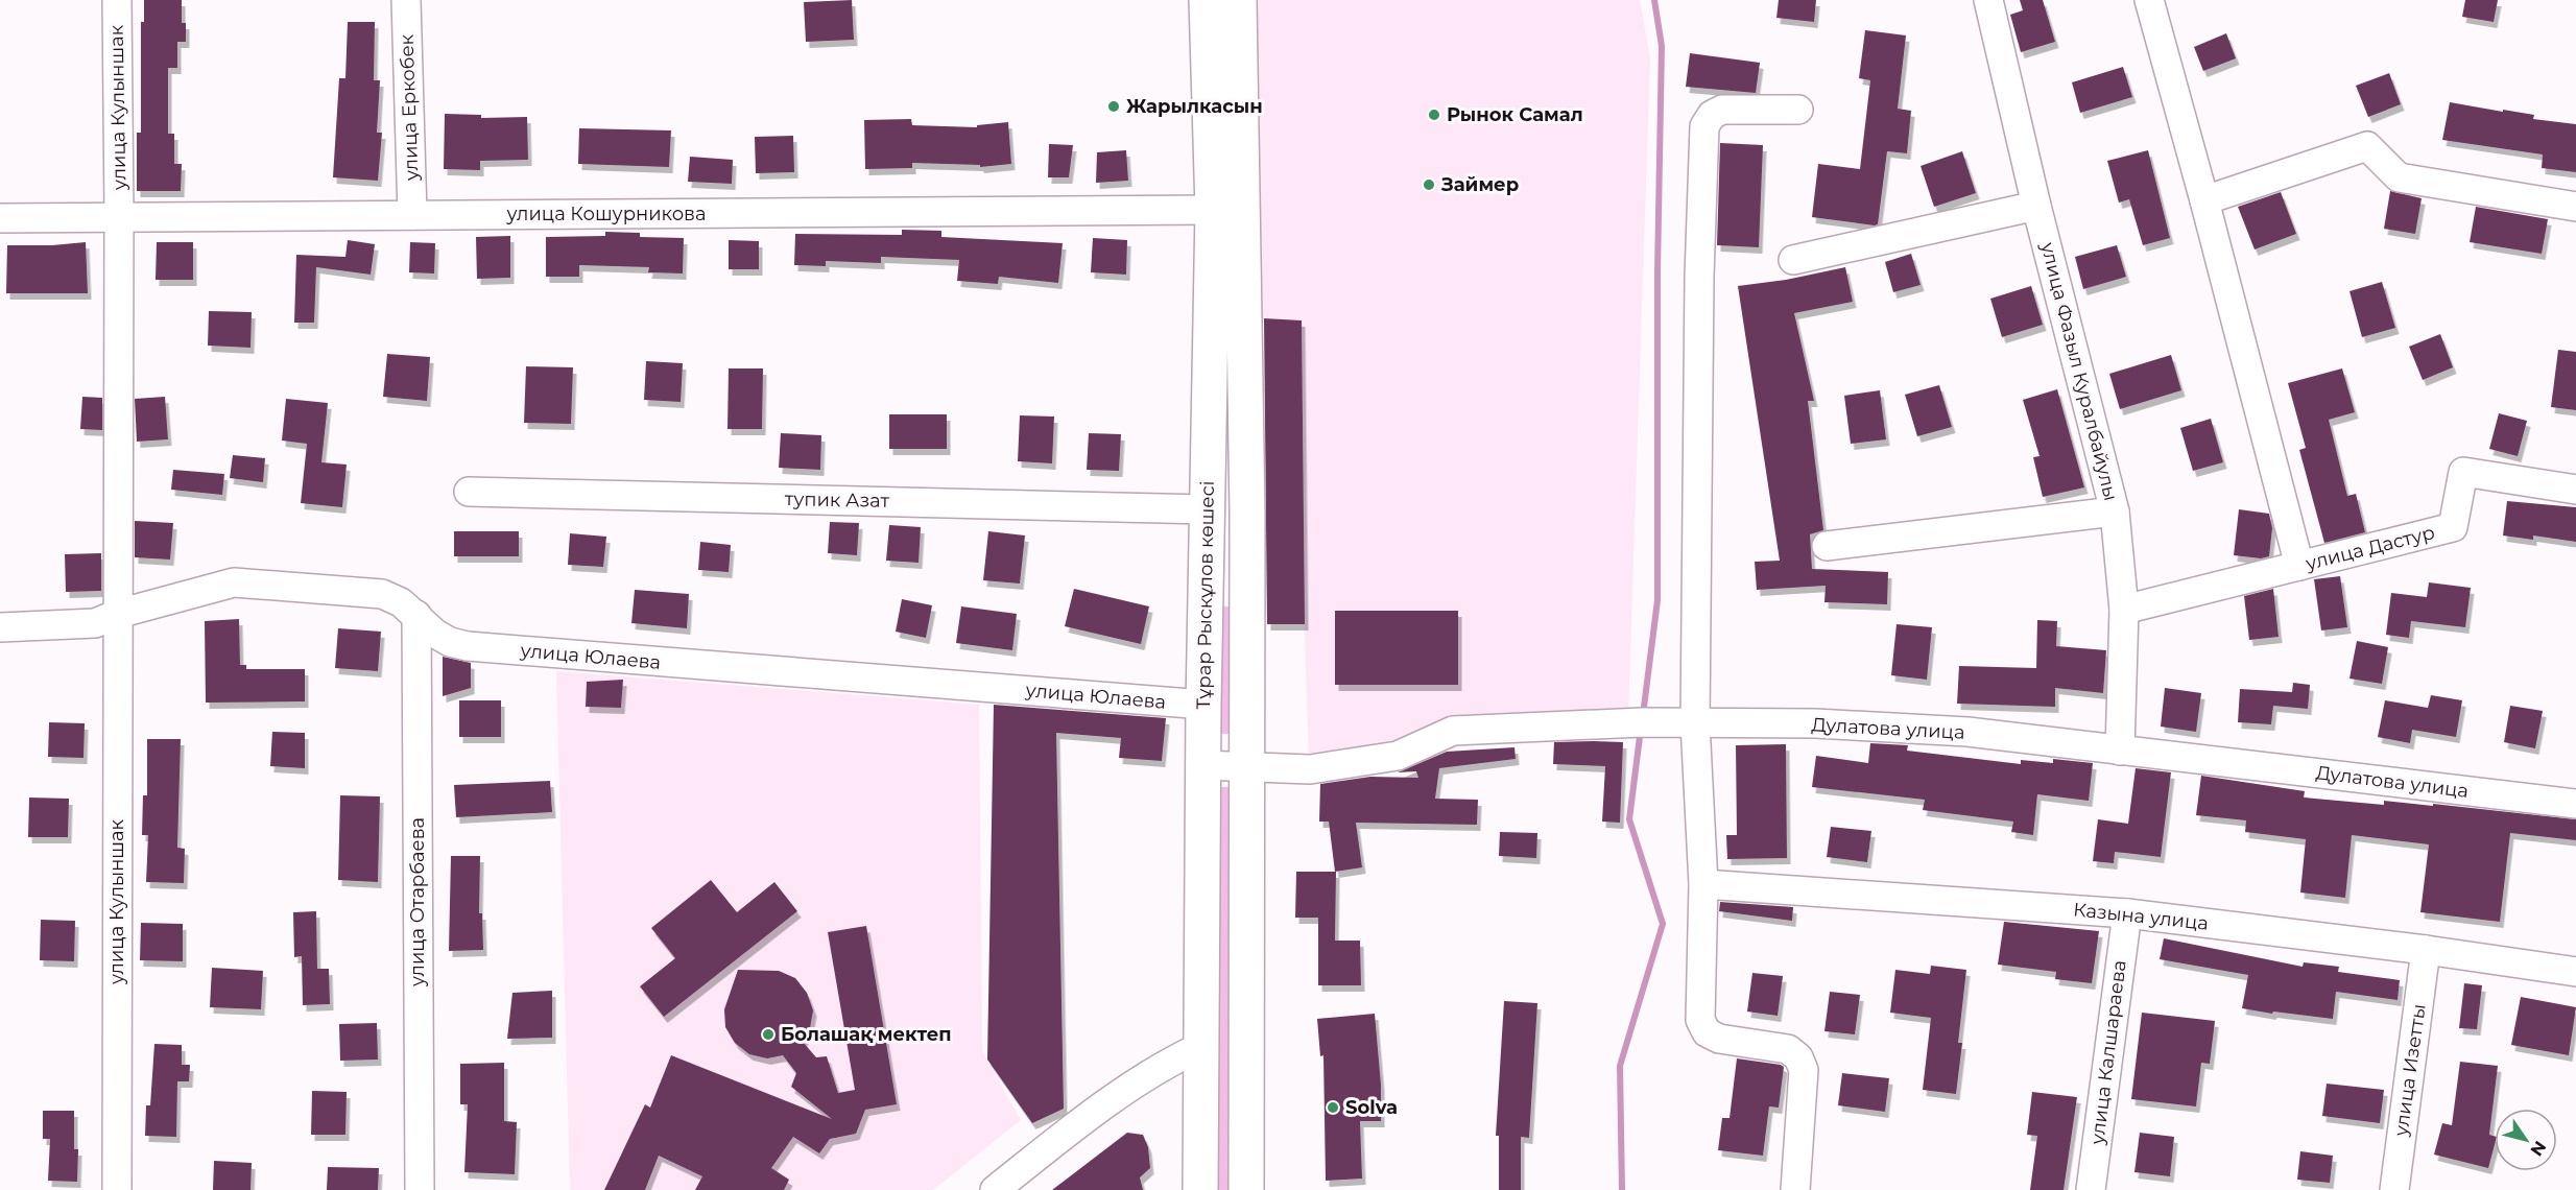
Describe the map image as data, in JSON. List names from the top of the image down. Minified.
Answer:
{"streets":{"main road":["Тұрар Рыскұлов көшесі"],"street":["улица Кулыншак","улица Еркобек","улица Кошурникова","улица Фазыл Куралбайулы","тупик Азат","улица Дастур","улица Юлаева","Дулатова улица","улица Отарбаева","Казына улица","улица Калшараева","улица Изетты"]},"crossings":[["улица Кулыншак","улица Кошурникова"],["улица Кулыншак","улица Юлаева"],["улица Еркобек","улица Кошурникова"],["улица Кошурникова","Тұрар Рыскұлов көшесі"],["улица Фазыл Куралбайулы","улица Дастур"],["улица Фазыл Куралбайулы","Дулатова улица"],["тупик Азат","Тұрар Рыскұлов көшесі"],["Тұрар Рыскұлов көшесі","улица Юлаева"],["Тұрар Рыскұлов көшесі","Дулатова улица"],["улица Юлаева","улица Отарбаева"],["Казына улица","улица Калшараева"],["Казына улица","улица Изетты"]],"places":["Жарылкасын","Рынок Самал","Займер","Болашақ мектеп","Solva"],"north":"bottom right"}
